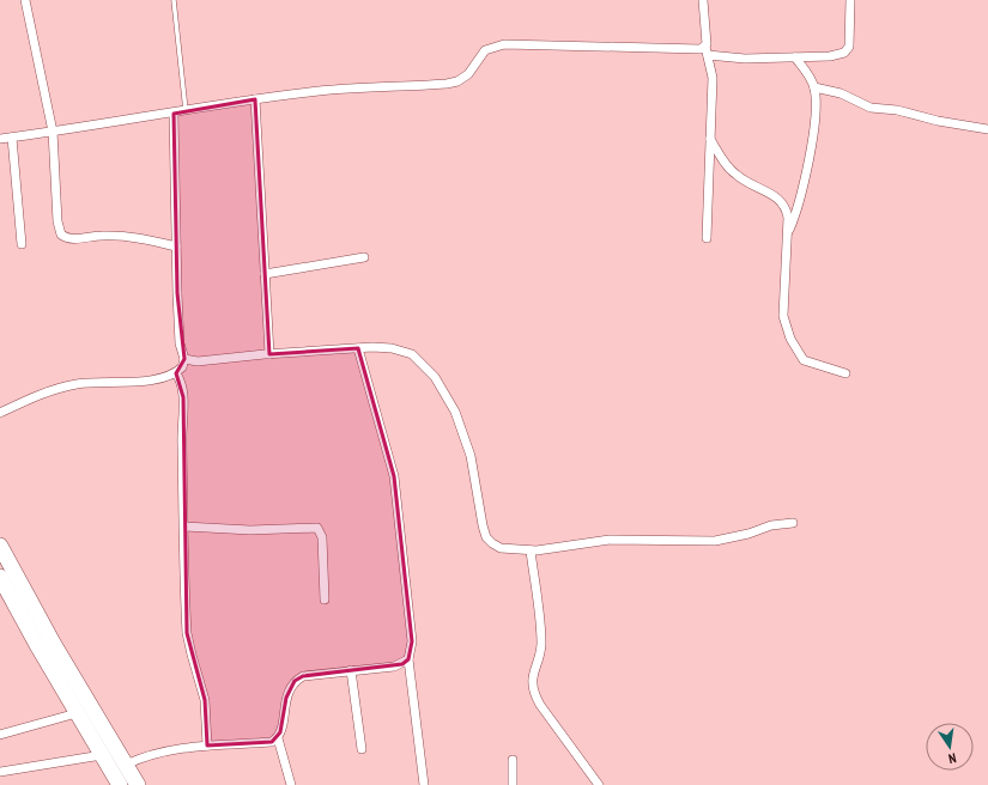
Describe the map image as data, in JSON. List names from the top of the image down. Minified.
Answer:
{"north":"bottom"}
